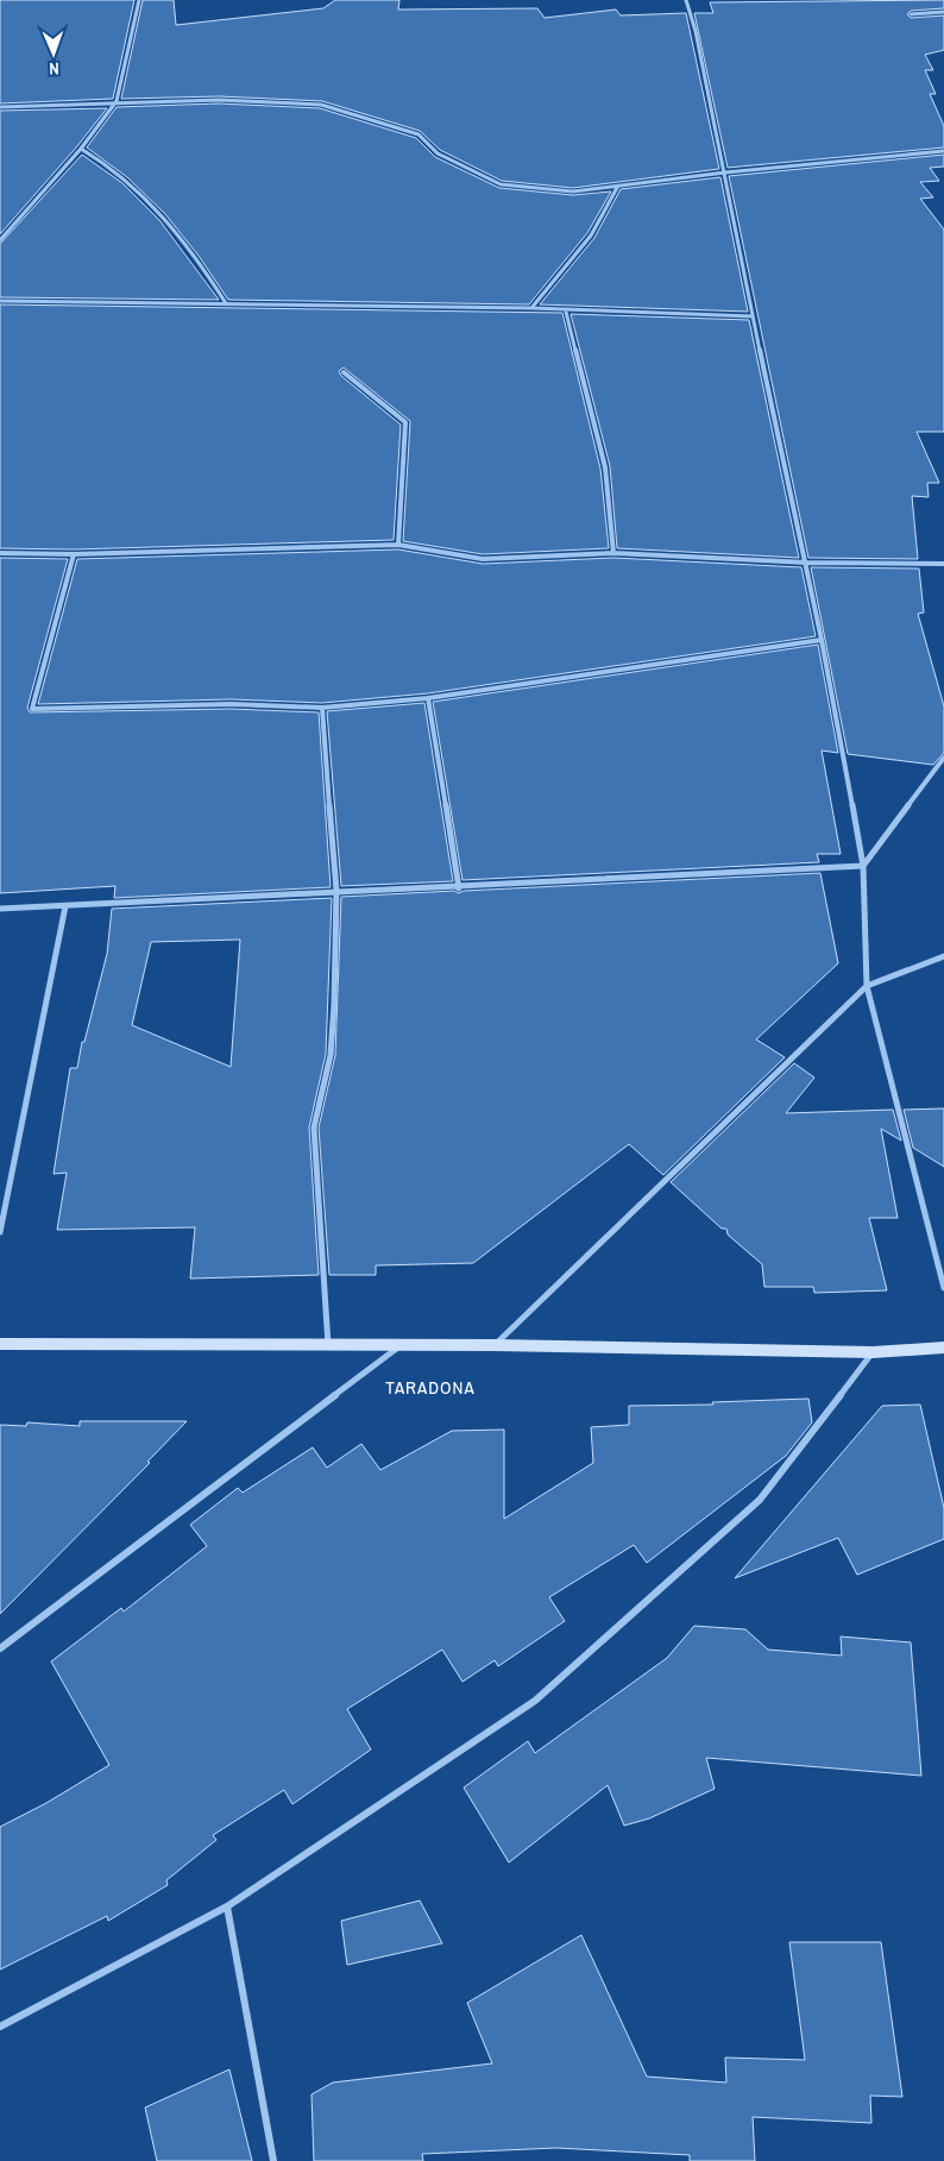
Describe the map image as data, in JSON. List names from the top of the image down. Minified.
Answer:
{"districts":["TARADONA"],"north":"bottom"}
